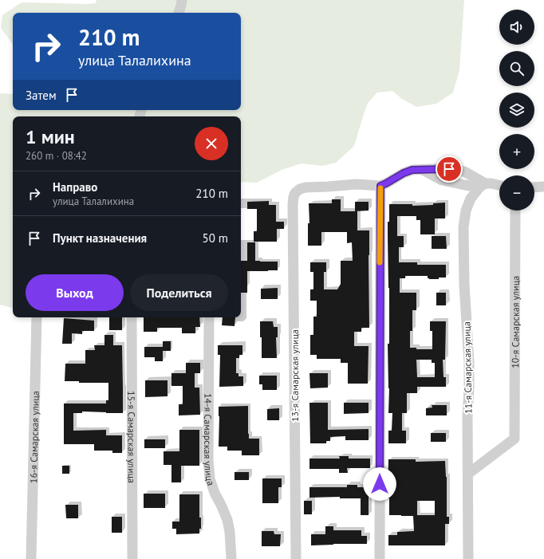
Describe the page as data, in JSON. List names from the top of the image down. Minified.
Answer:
{"streets":{"street":["10-я Самарская улица","11-я Самарская улица","13-я Самарская улица","16-я Самарская улица","15-я Самарская улица","14-я Самарская улица"]},"crossings":[["10-я Самарская улица","11-я Самарская улица"]],"page":{"map_buttons":["+","−"],"turn":["210 m","улица Талалихина"],"then":"Затем","heading":["1 мин","260 m · 08:42"],"list":[{"name":"Направо","note":"улица Талалихина","value":"210 m"},{"name":"Пункт назначения","value":"50 m"}],"buttons":["Выход","Поделиться"]}}
